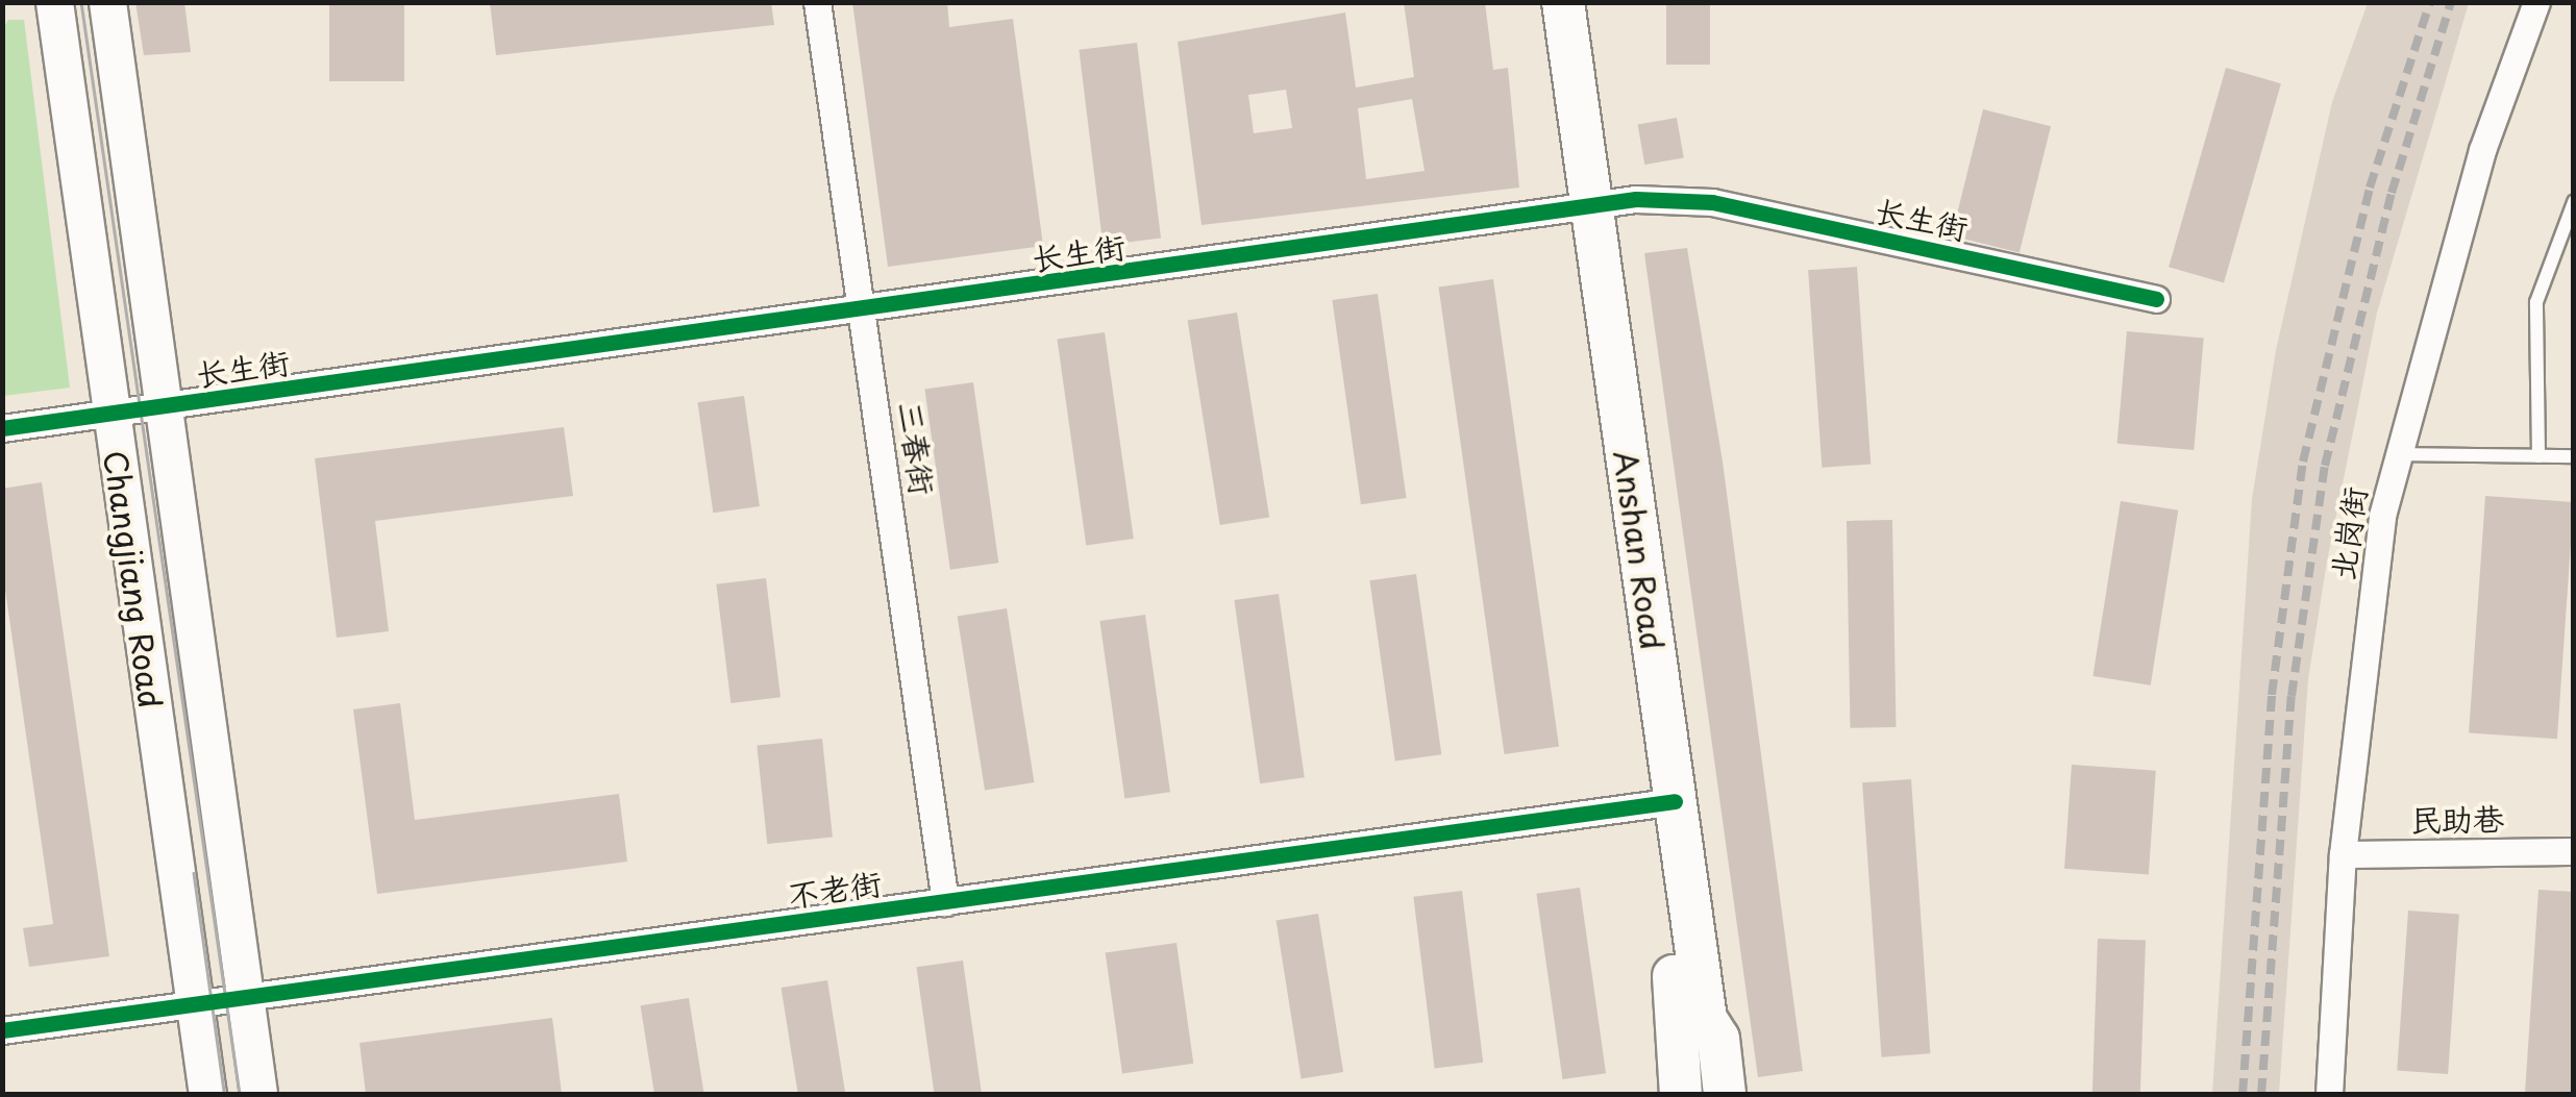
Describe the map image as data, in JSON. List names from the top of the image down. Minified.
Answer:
{"streets":{"main road":["Anshan Road","Changjiang Road"],"street":["长生街","三春街","北岗街","民助巷","不老街"]},"crossings":[["长生街","三春街"],["长生街","Anshan Road"],["长生街","Changjiang Road"],["三春街","不老街"],["北岗街","民助巷"],["Anshan Road","不老街"],["Changjiang Road","不老街"]]}
